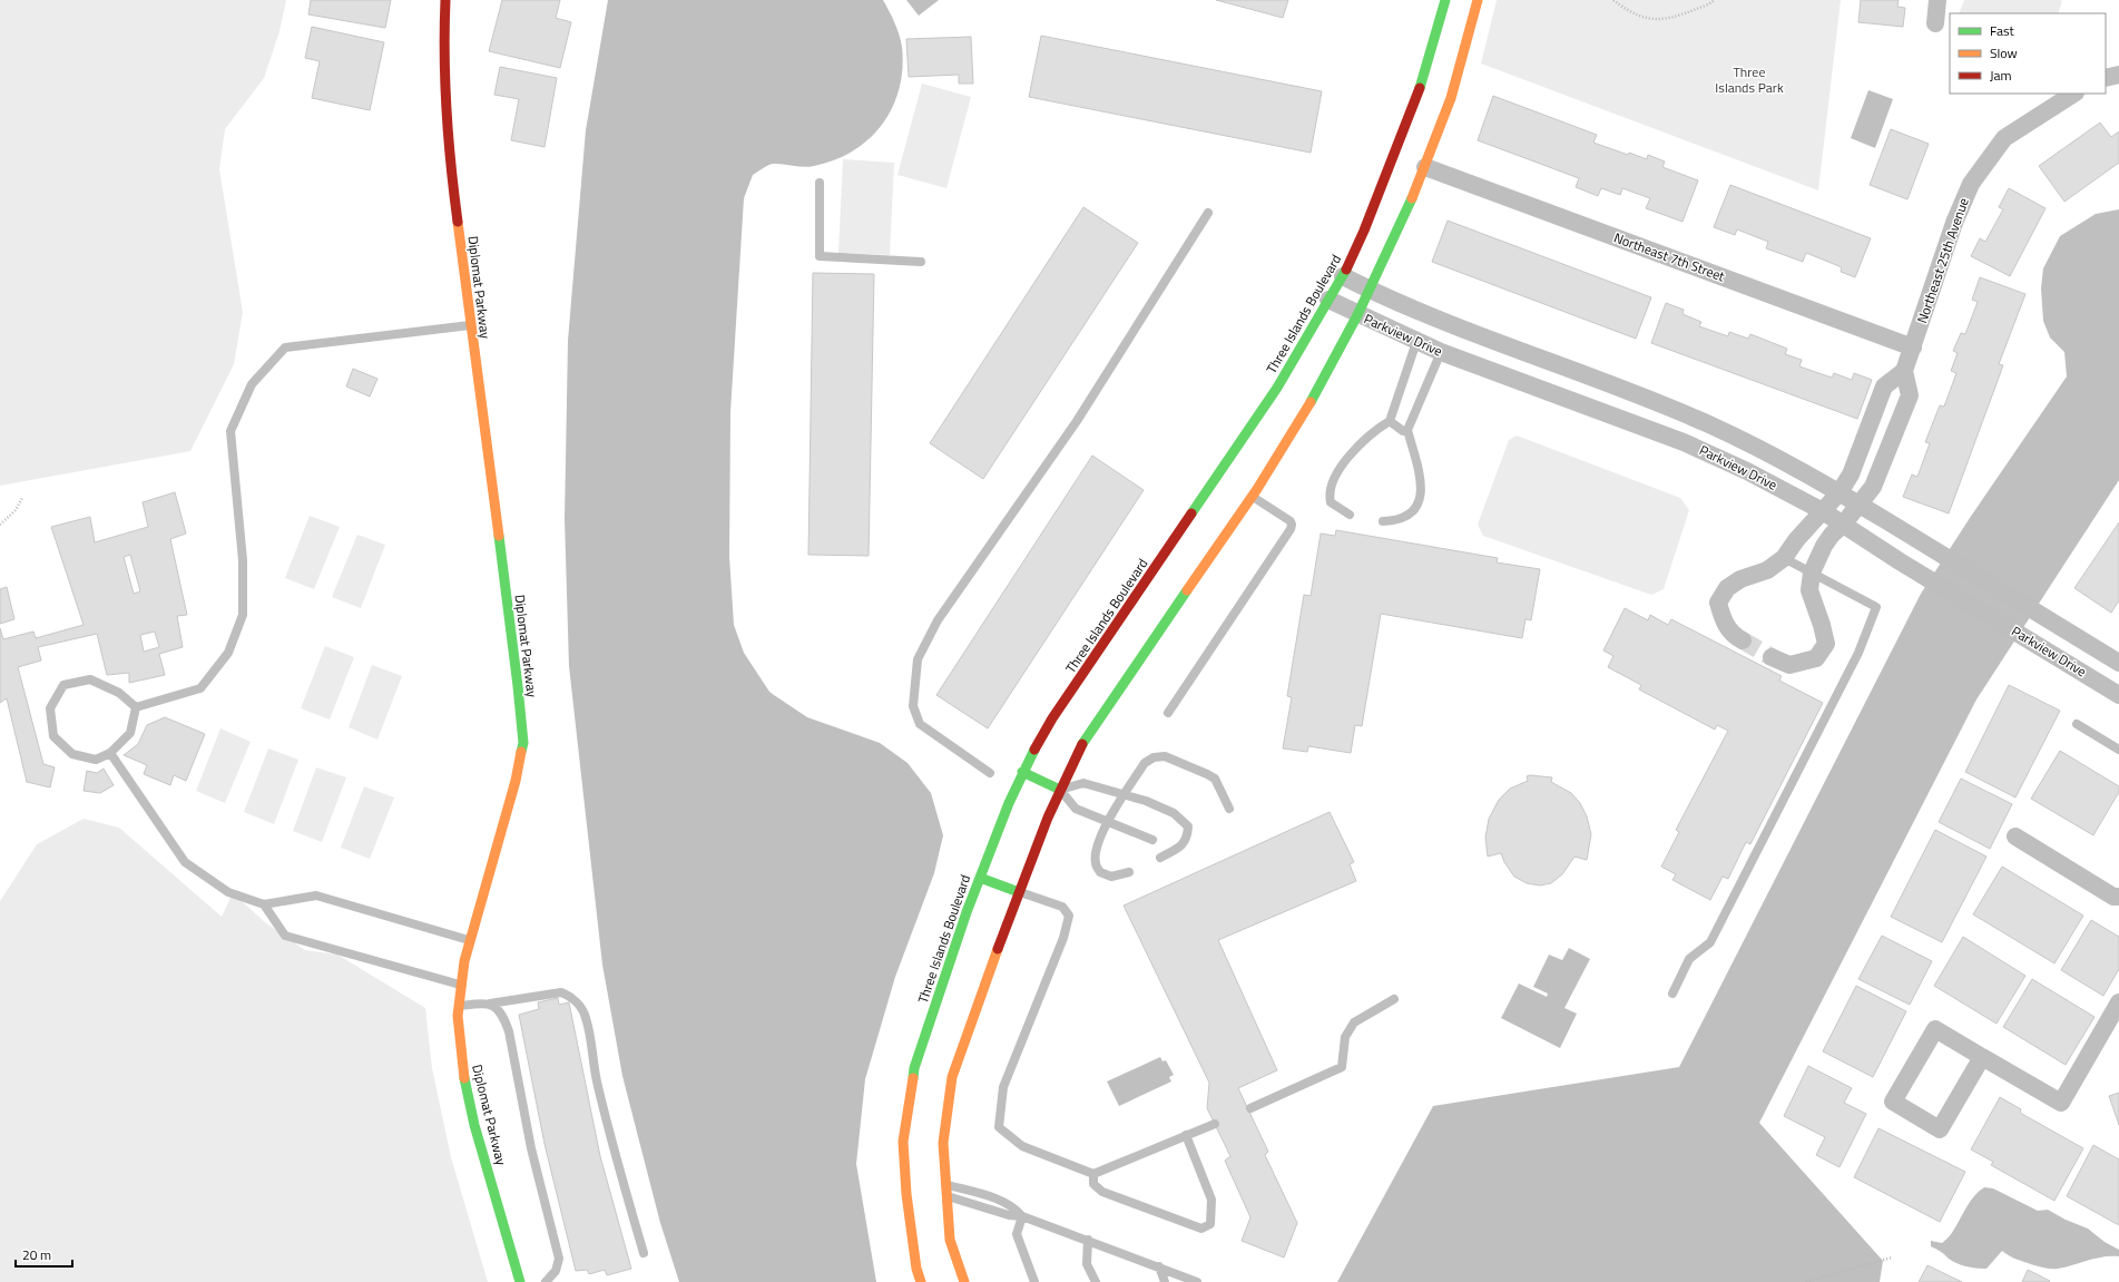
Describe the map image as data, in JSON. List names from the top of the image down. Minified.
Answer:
{"streets":{"street":["Northeast 7th Street","Northeast 25th Avenue","Diplomat Parkway","Three Islands Boulevard","Parkview Drive"]},"crossings":[["Northeast 7th Street","Northeast 25th Avenue"],["Three Islands Boulevard","Parkview Drive"]],"parks":["Three Islands Park"],"legend":["Fast","Slow","Jam"],"scale_bar":"20 m"}
